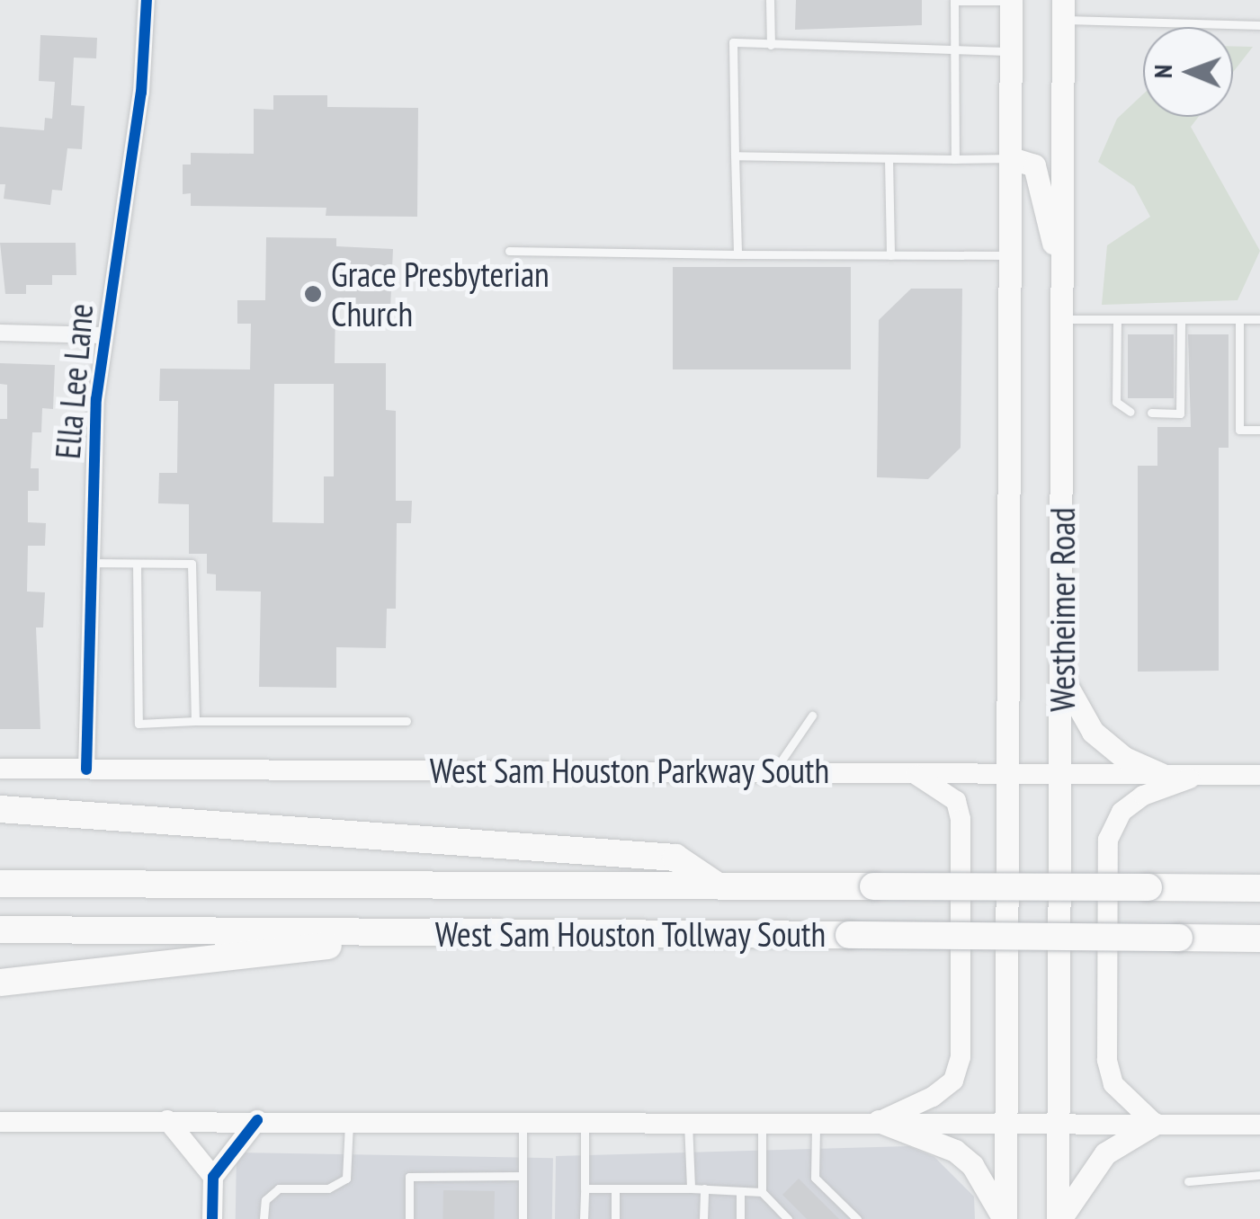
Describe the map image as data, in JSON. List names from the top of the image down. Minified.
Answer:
{"streets":{"highway":["West Sam Houston Tollway South"],"main road":["Westheimer Road","West Sam Houston Parkway South"],"street":["Ella Lee Lane"]},"crossings":[["Ella Lee Lane","West Sam Houston Parkway South"],["Westheimer Road","West Sam Houston Parkway South"]],"places":["Grace Presbyterian Church"],"north":"left"}
